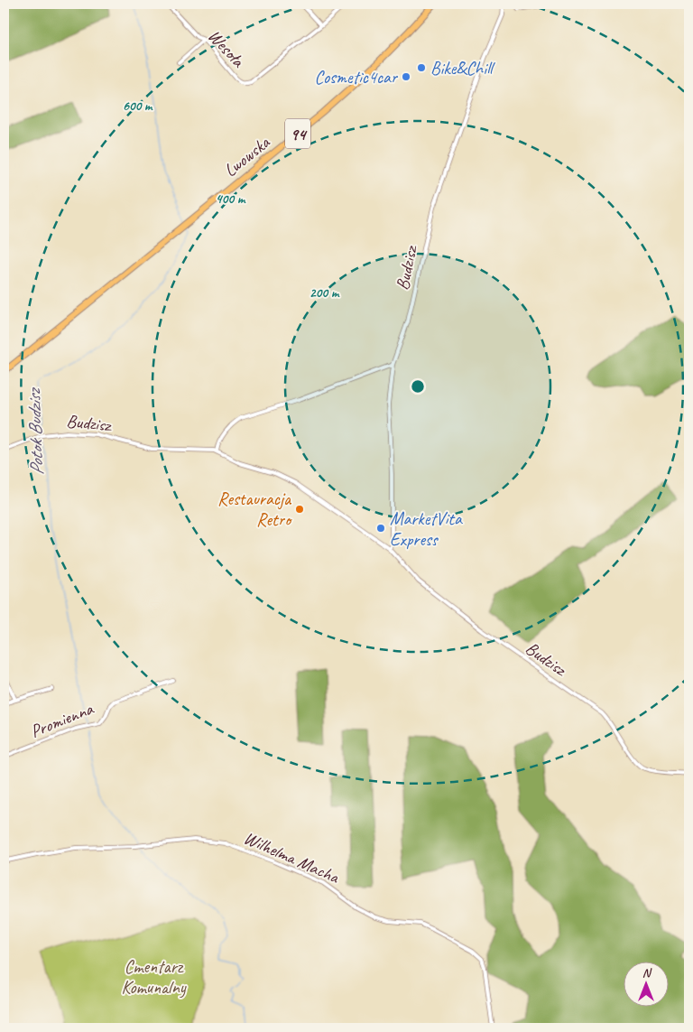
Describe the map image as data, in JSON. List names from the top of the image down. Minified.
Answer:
{"streets":{"main road":["94","Lwowska"],"street":["Wesoła","Budzisz","Promienna","Wilhelma Macha"]},"water":["Potok Budzisz"],"parks":["Cmentarz Komunalny"],"places":["Bike&Chill","Cosmetic4car","Restauracja Retro","MarketVita Express"],"north":"top","rings":["600 m","400 m","200 m"]}
